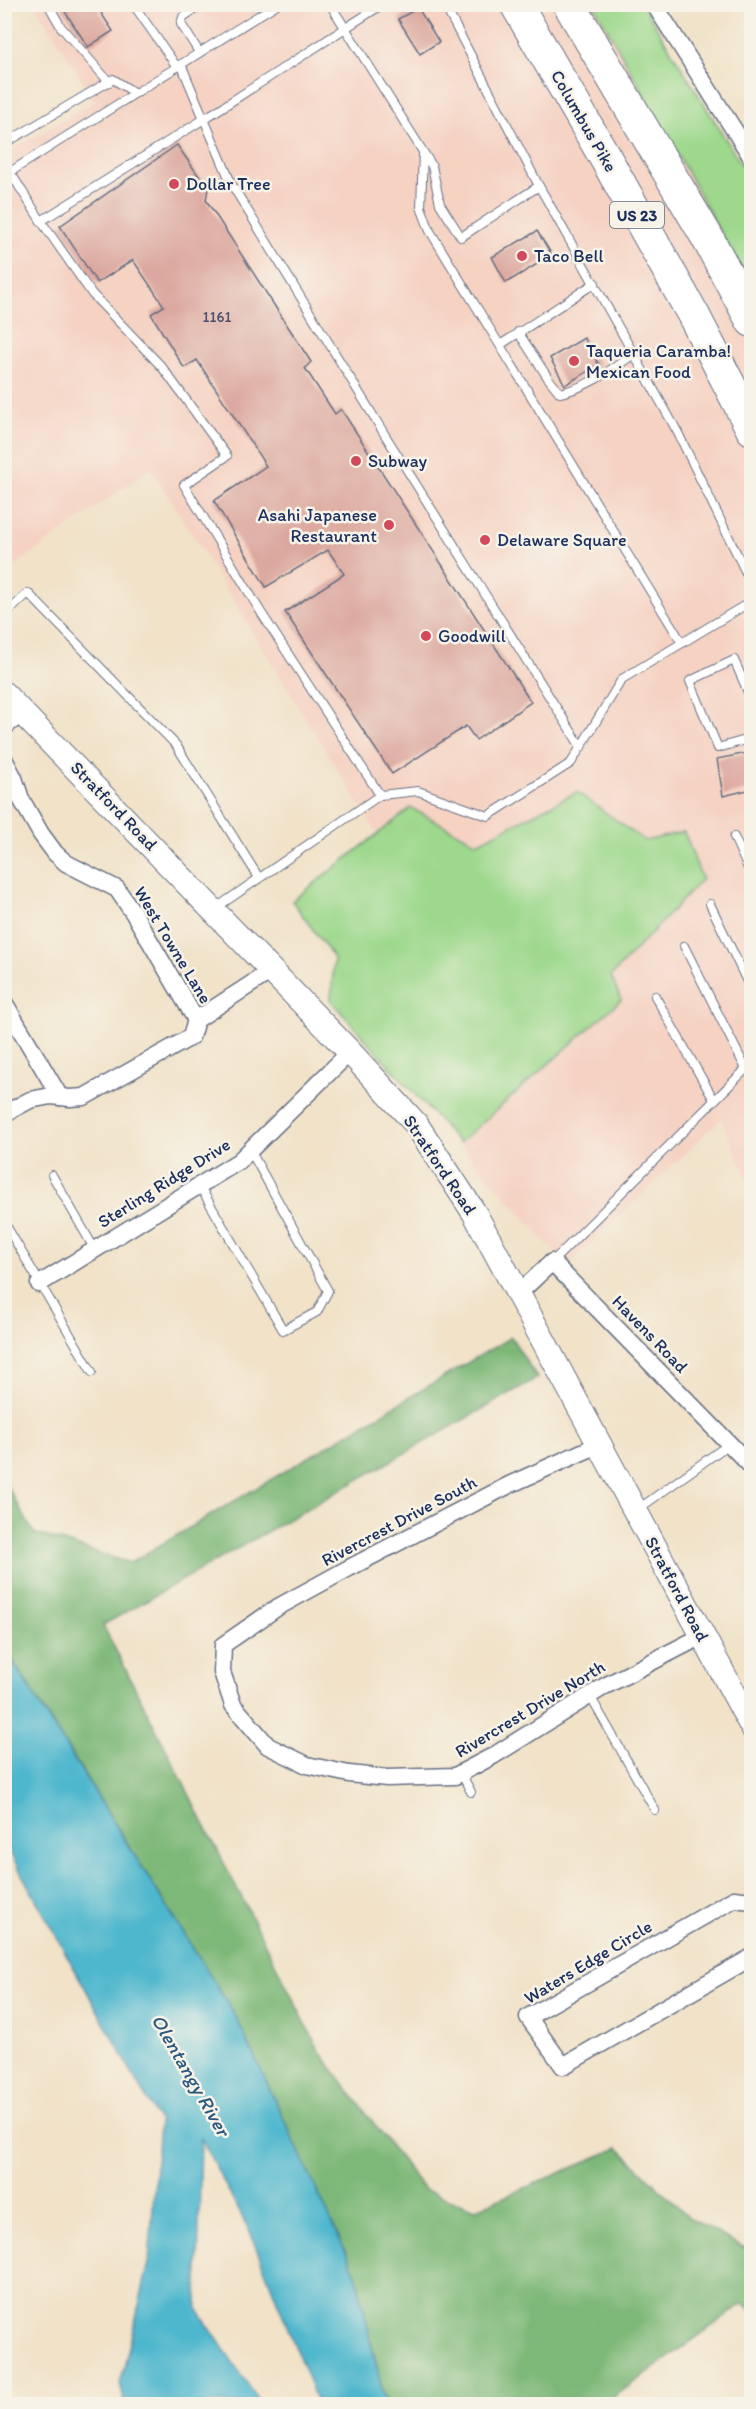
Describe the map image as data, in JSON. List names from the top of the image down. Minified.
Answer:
{"streets":{"highway":["Columbus Pike","US 23"],"street":["Stratford Road","West Towne Lane","Sterling Ridge Drive","Havens Road","Rivercrest Drive South","Rivercrest Drive North","Waters Edge Circle"]},"crossings":[["Stratford Road","West Towne Lane"],["Stratford Road","Sterling Ridge Drive"],["Stratford Road","Rivercrest Drive South"],["Stratford Road","Rivercrest Drive North"],["Rivercrest Drive South","Rivercrest Drive North"]],"water":["Olentangy River"],"places":["Dollar Tree","Taco Bell","Taqueria Caramba! Mexican Food","Subway","Asahi Japanese Restaurant","Delaware Square","Goodwill"],"house_numbers":["1161"]}
